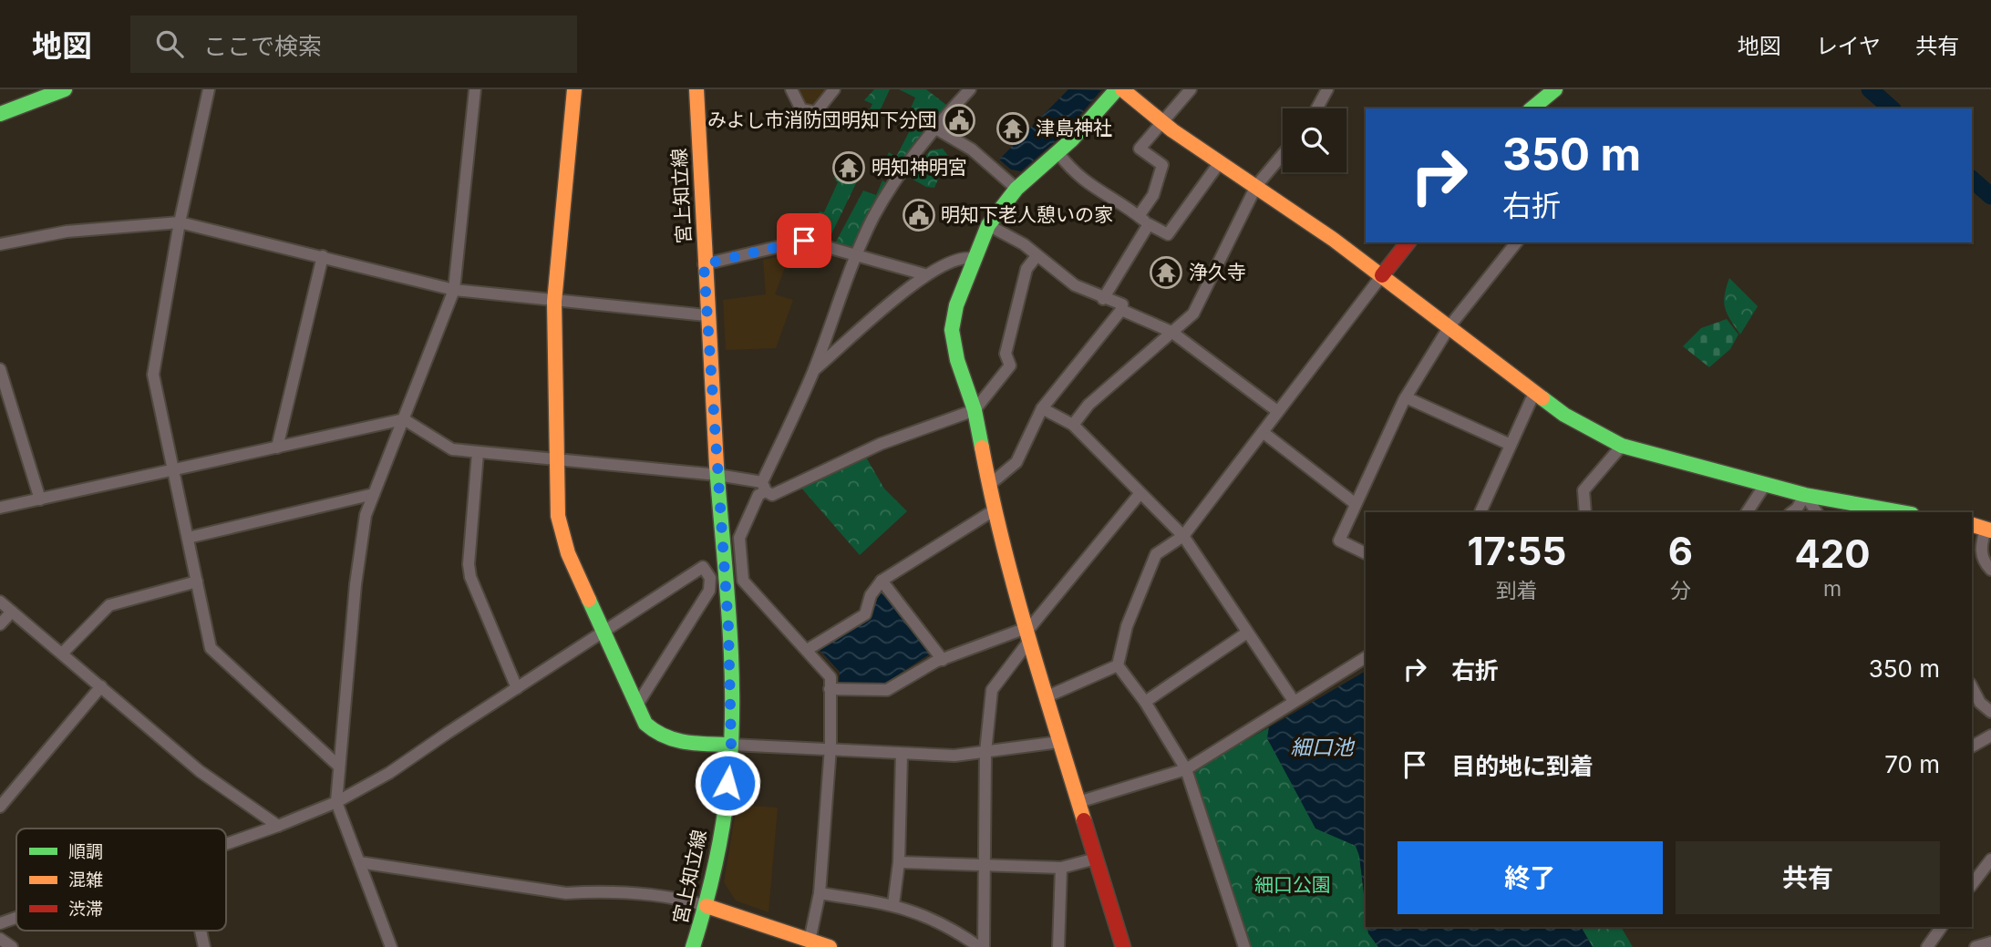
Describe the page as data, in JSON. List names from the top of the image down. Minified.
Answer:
{"streets":{"street":["宮上知立線"]},"water":["細口池"],"parks":["細口公園"],"places":{"public building":["みよし市消防団明知下分団","明知下老人憩いの家"],"temple":["津島神社","明知神明宮","浄久寺"]},"legend":["順調","混雑","渋滞"],"page":{"header":"地図","search":"ここで検索","nav":["地図","レイヤ","共有"],"turn":["350 m","右折"],"eta":["17:55","到着","6","分","420","m"],"list":[{"name":"右折","value":"350 m"},{"name":"目的地に到着","value":"70 m"}],"buttons":["終了","共有"]}}
